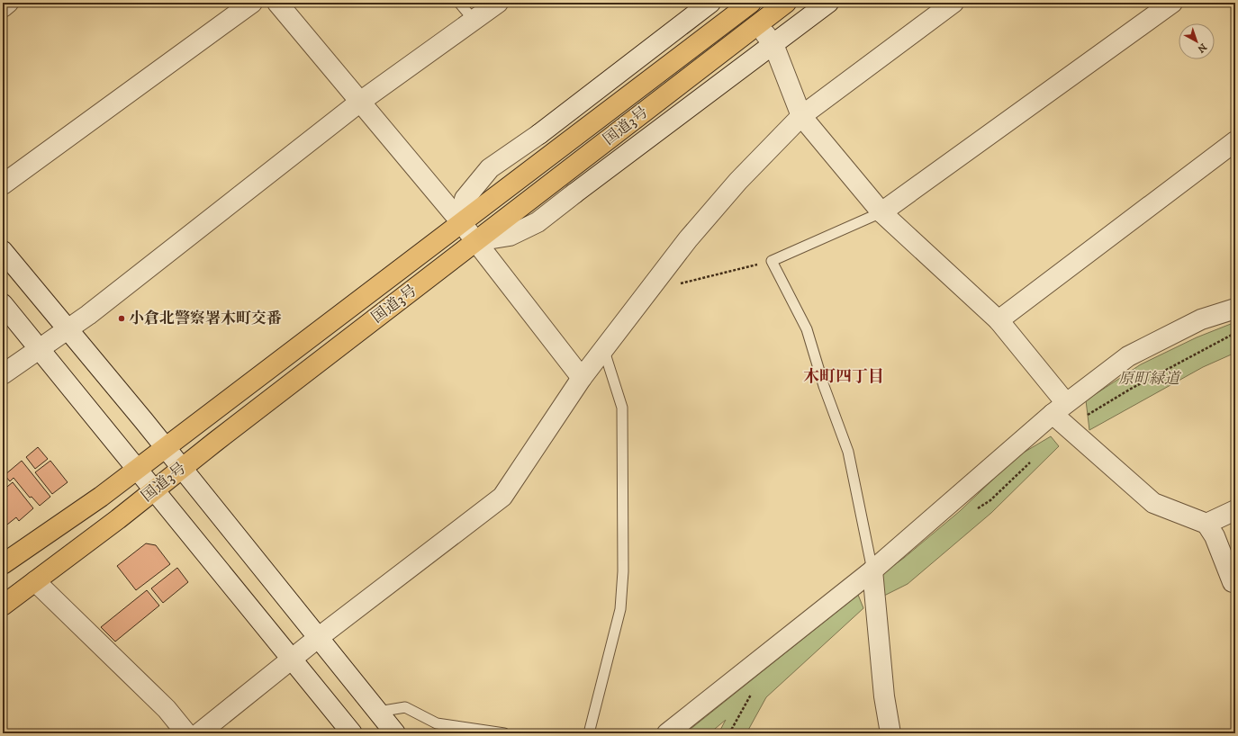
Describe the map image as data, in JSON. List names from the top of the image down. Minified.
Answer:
{"streets":{"highway":["国道3号"]},"districts":["木町四丁目"],"parks":["原町緑道"],"places":["小倉北警察署木町交番"],"north":"bottom right"}
